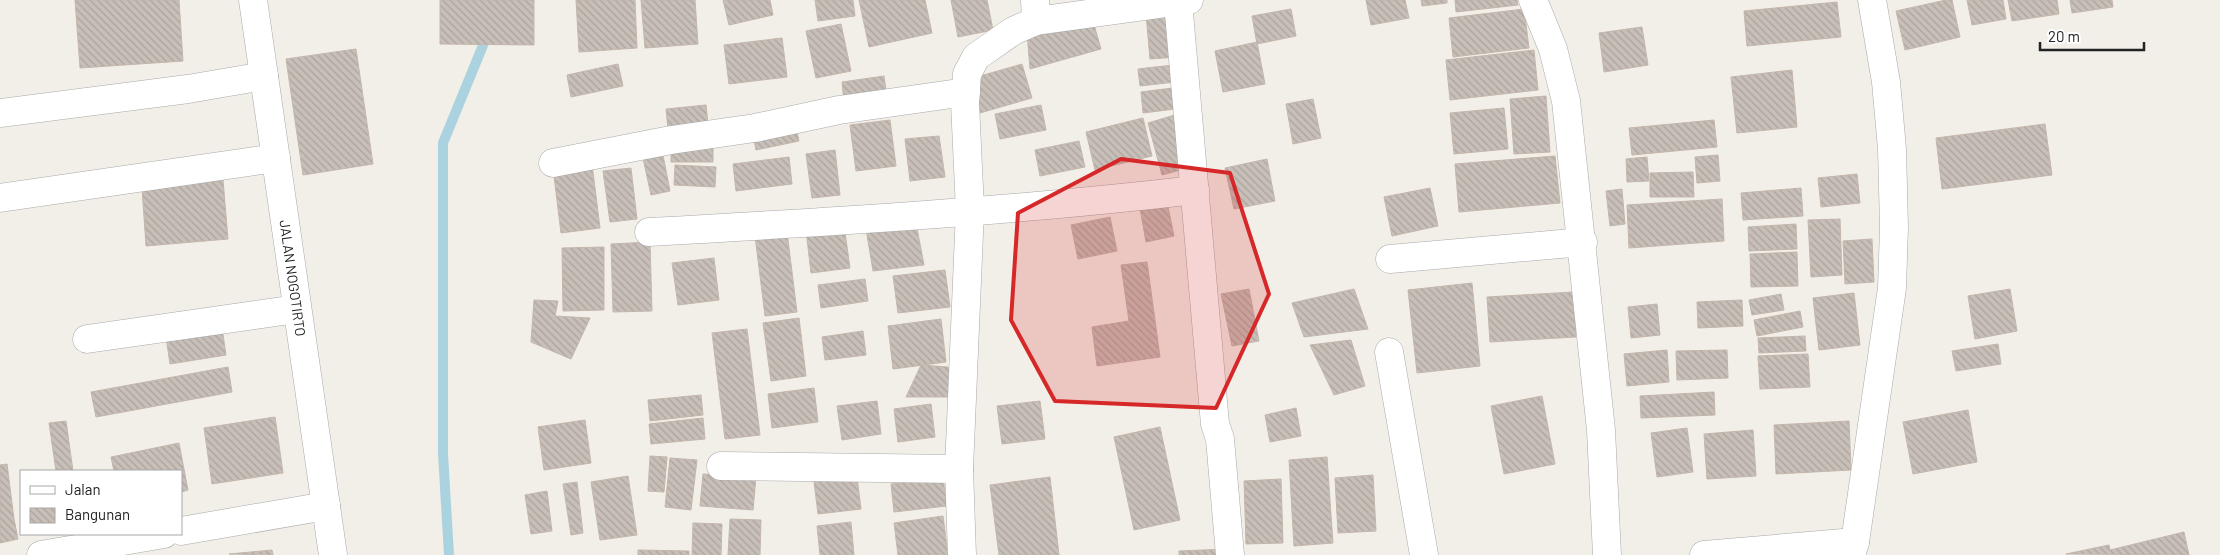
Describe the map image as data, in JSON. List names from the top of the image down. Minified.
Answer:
{"streets":{"street":["JALAN NOGOTIRTO"]},"legend":["Jalan","Bangunan"],"scale_bar":"20 m"}
